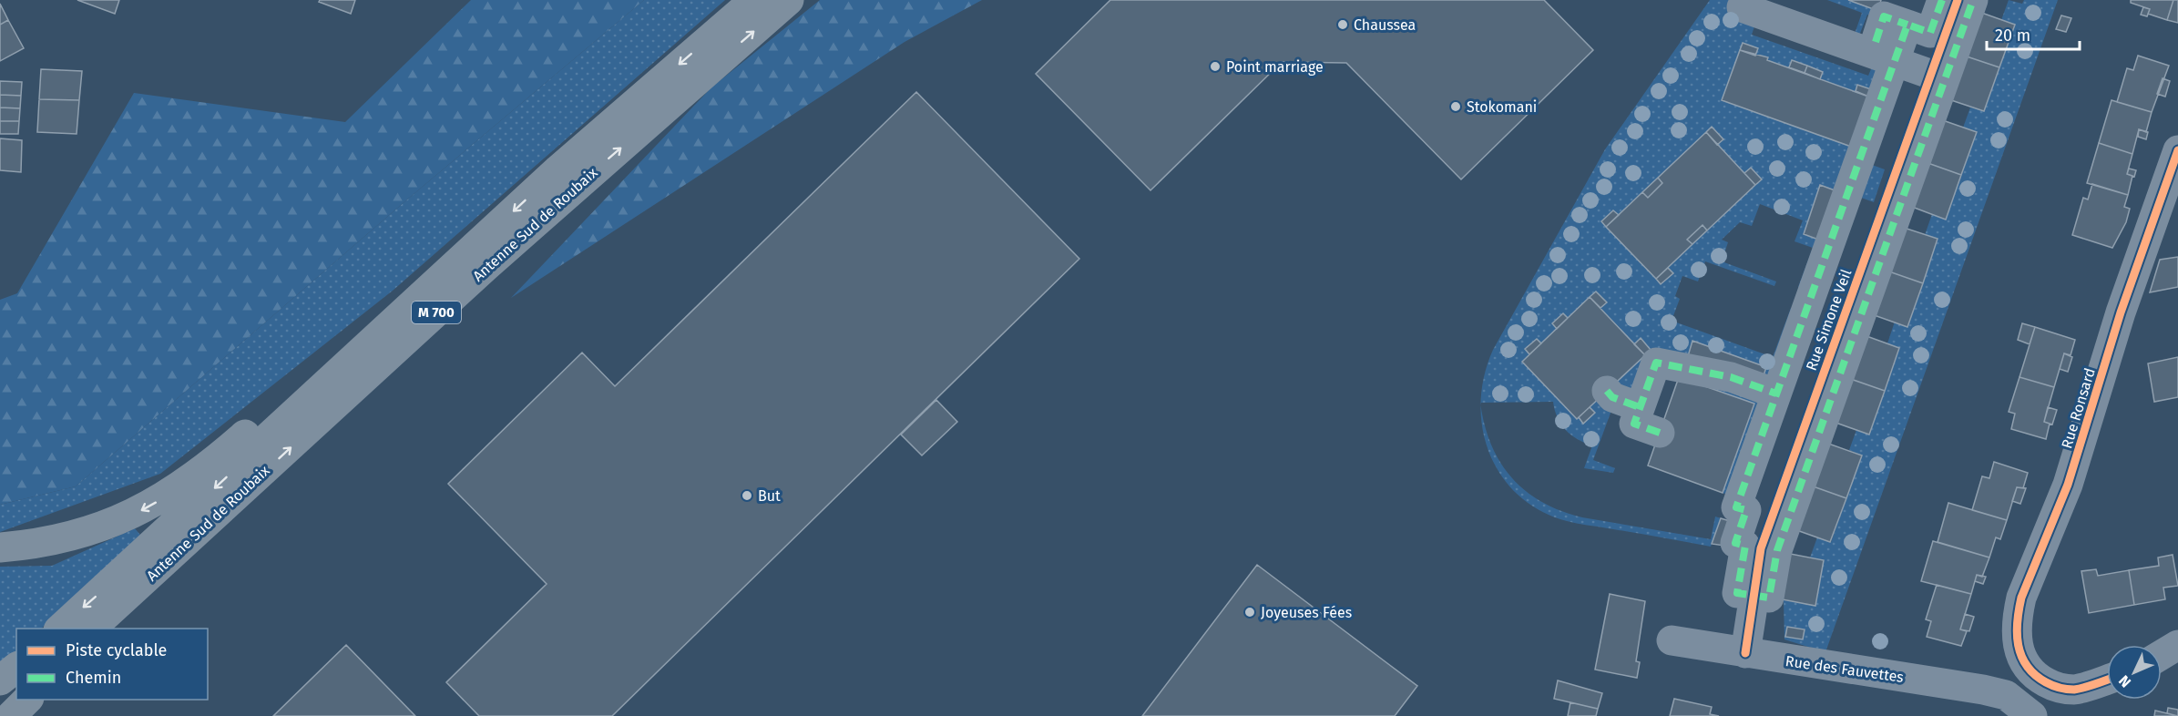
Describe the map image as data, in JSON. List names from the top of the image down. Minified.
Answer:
{"streets":{"highway":["Antenne Sud de Roubaix","M 700"],"street":["Rue Simone Veil","Rue Ronsard","Rue des Fauvettes"]},"crossings":[["Rue Simone Veil","Rue des Fauvettes"]],"places":["Chaussea","Point marriage","Stokomani","But","Joyeuses Fées"],"legend":["Piste cyclable","Chemin"],"scale_bar":"20 m","north":"bottom left"}
